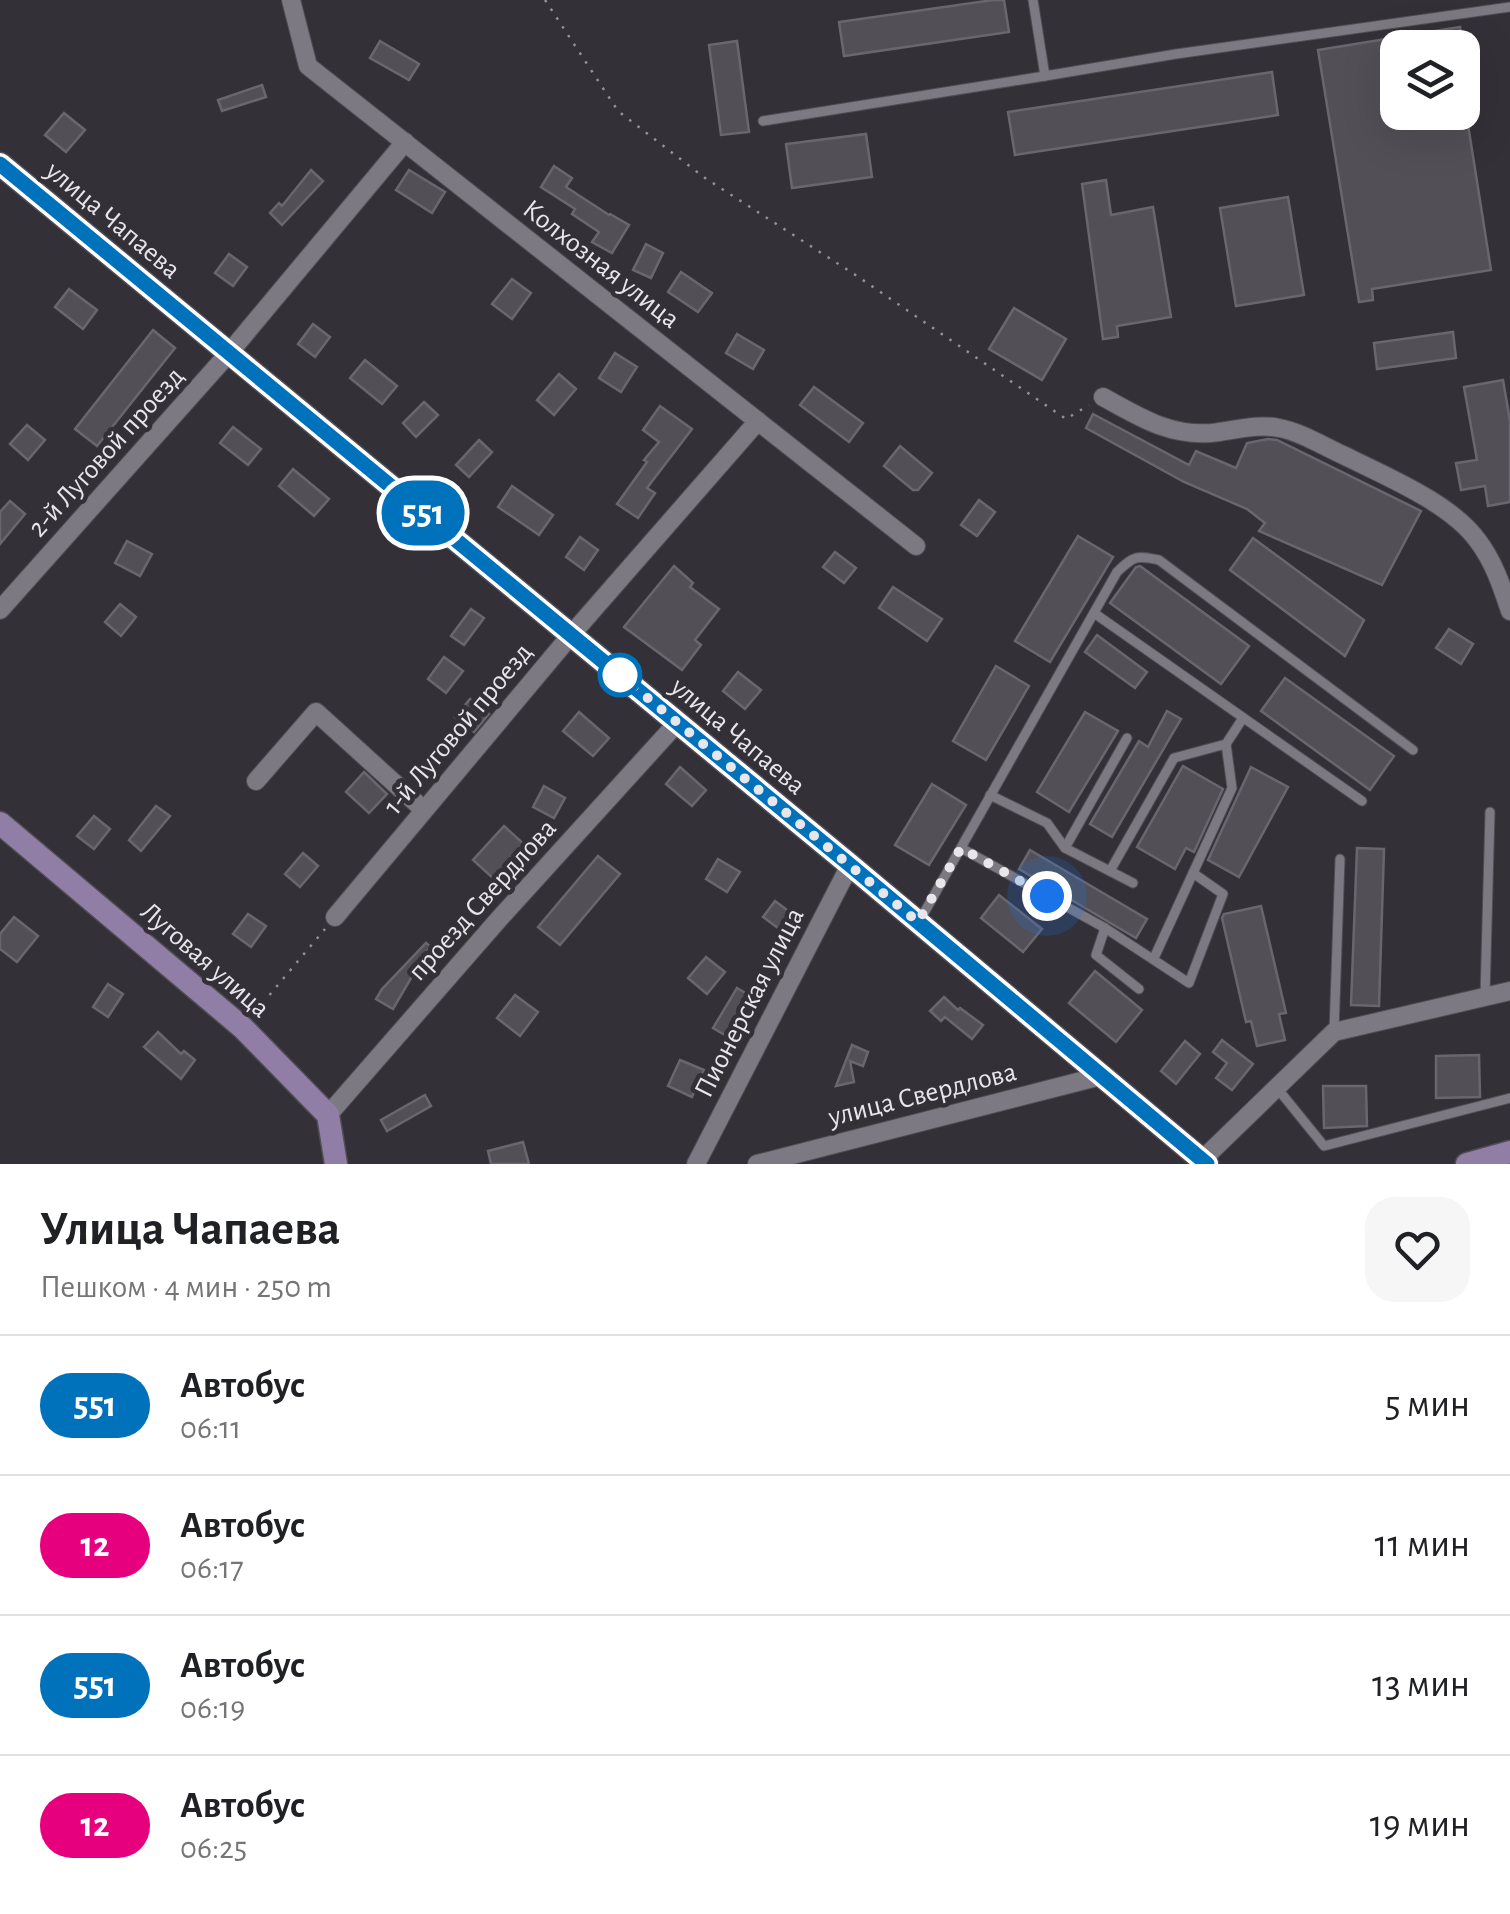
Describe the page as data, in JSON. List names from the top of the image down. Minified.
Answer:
{"streets":{"street":["улица Чапаева","Колхозная улица","2-й Луговой проезд","1-й Луговой проезд","проезд Свердлова","Луговая улица","Пионерская улица","улица Свердлова"]},"crossings":[["улица Чапаева","2-й Луговой проезд"],["улица Чапаева","1-й Луговой проезд"],["улица Чапаева","проезд Свердлова"],["улица Чапаева","Пионерская улица"],["улица Чапаева","улица Свердлова"],["Колхозная улица","2-й Луговой проезд"],["Колхозная улица","1-й Луговой проезд"],["проезд Свердлова","Луговая улица"]],"lines":["bus line 551"],"page":{"on_map":"551","heading":["Улица Чапаева","Пешком · 4 мин · 250 m"],"list":[{"mark":"551","name":"Автобус","note":"06:11","value":"5 мин"},{"mark":"12","name":"Автобус","note":"06:17","value":"11 мин"},{"mark":"551","name":"Автобус","note":"06:19","value":"13 мин"},{"mark":"12","name":"Автобус","note":"06:25","value":"19 мин"}]}}
